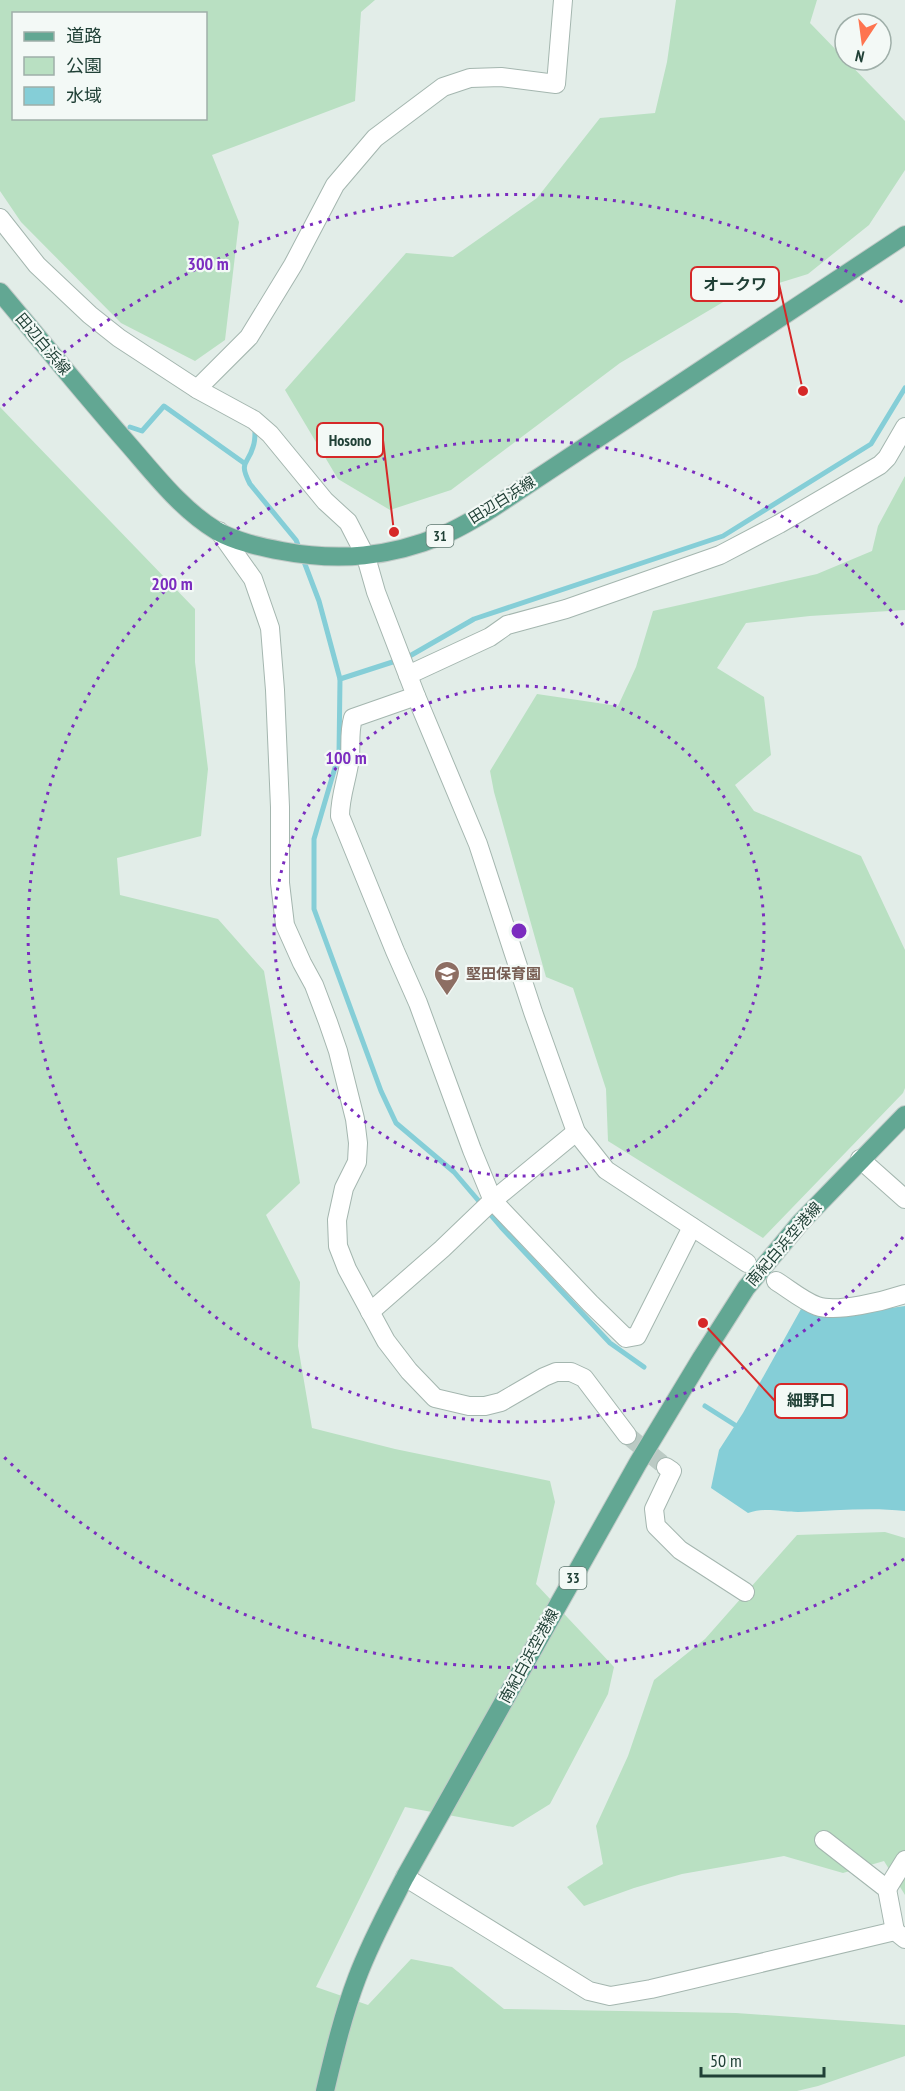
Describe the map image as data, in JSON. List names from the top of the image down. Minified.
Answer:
{"streets":{"main road":["田辺白浜線","31","南紀白浜空港線","33"]},"places":{"other":["オークワ","Hosono","細野口"],"school or university":["堅田保育園"]},"legend":["道路","公園","水域"],"scale_bar":"50 m","north":"bottom","rings":["300 m","200 m","100 m"]}
